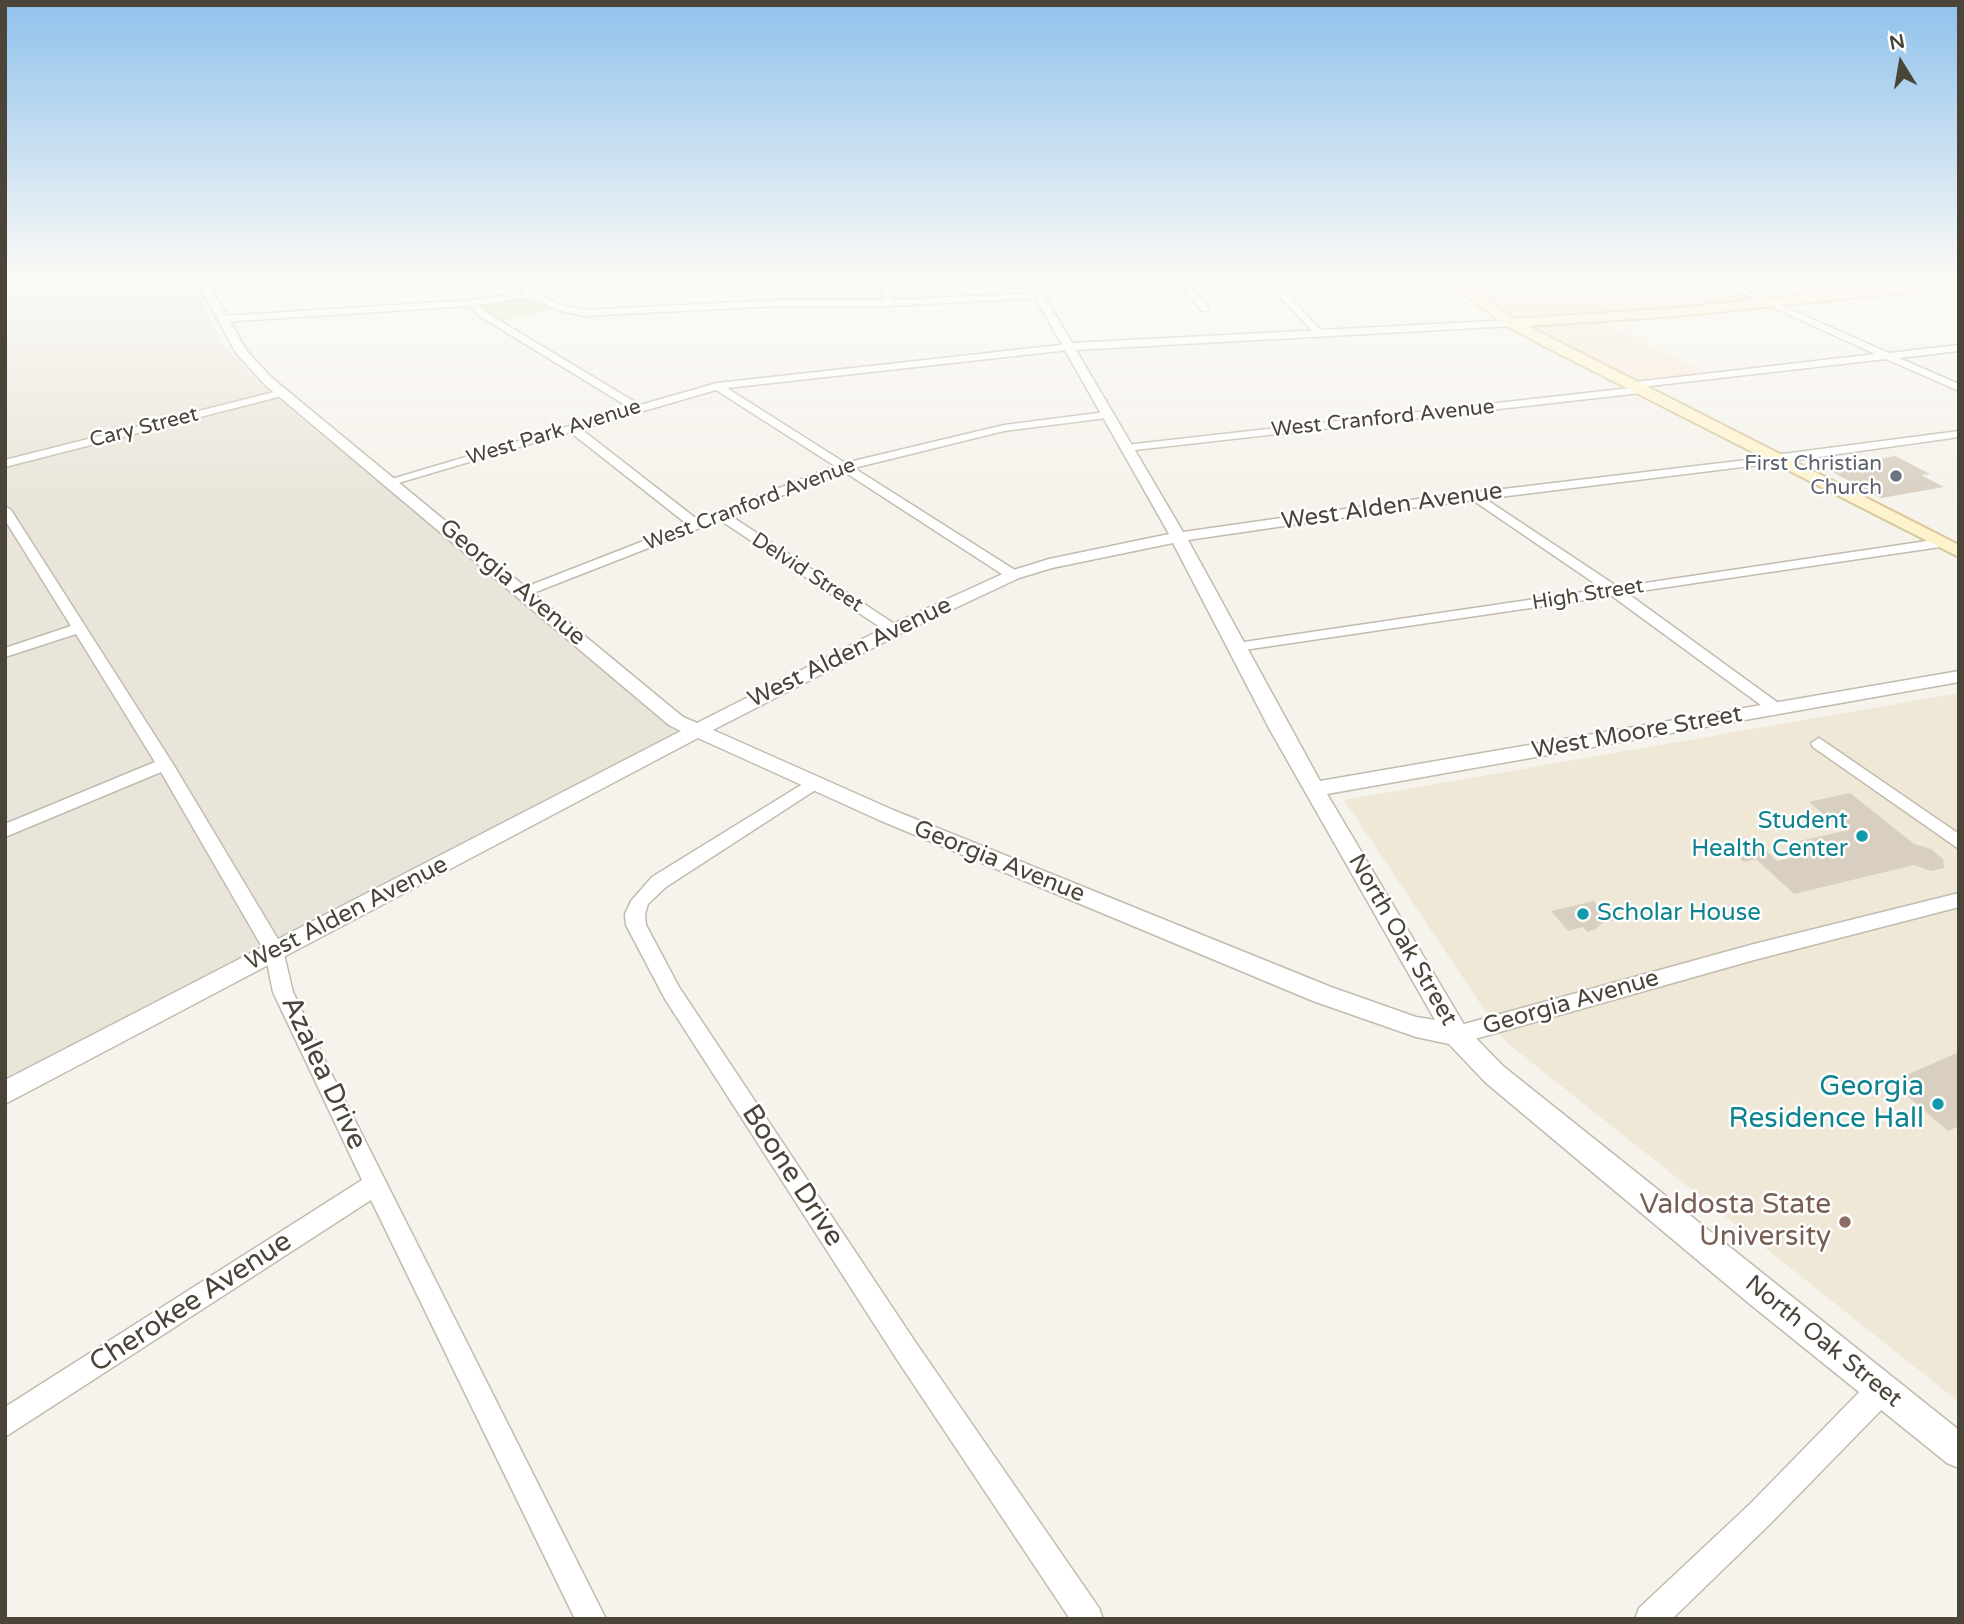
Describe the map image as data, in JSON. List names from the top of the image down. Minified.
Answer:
{"streets":{"street":["West Cranford Avenue","Cary Street","West Park Avenue","West Alden Avenue","Delvid Street","Georgia Avenue","High Street","West Moore Street","North Oak Street","Azalea Drive","Boone Drive","Cherokee Avenue"]},"crossings":[["West Cranford Avenue","Delvid Street"],["West Cranford Avenue","Georgia Avenue"],["West Cranford Avenue","North Oak Street"],["Cary Street","Georgia Avenue"],["West Park Avenue","Georgia Avenue"],["West Alden Avenue","Delvid Street"],["West Alden Avenue","Georgia Avenue"],["West Alden Avenue","North Oak Street"],["West Alden Avenue","Azalea Drive"],["Georgia Avenue","North Oak Street"],["Georgia Avenue","Boone Drive"],["High Street","North Oak Street"],["West Moore Street","North Oak Street"],["Azalea Drive","Cherokee Avenue"]],"places":["First Christian Church","Student Health Center","Scholar House","Georgia Residence Hall","Valdosta State University"],"north":"top"}
